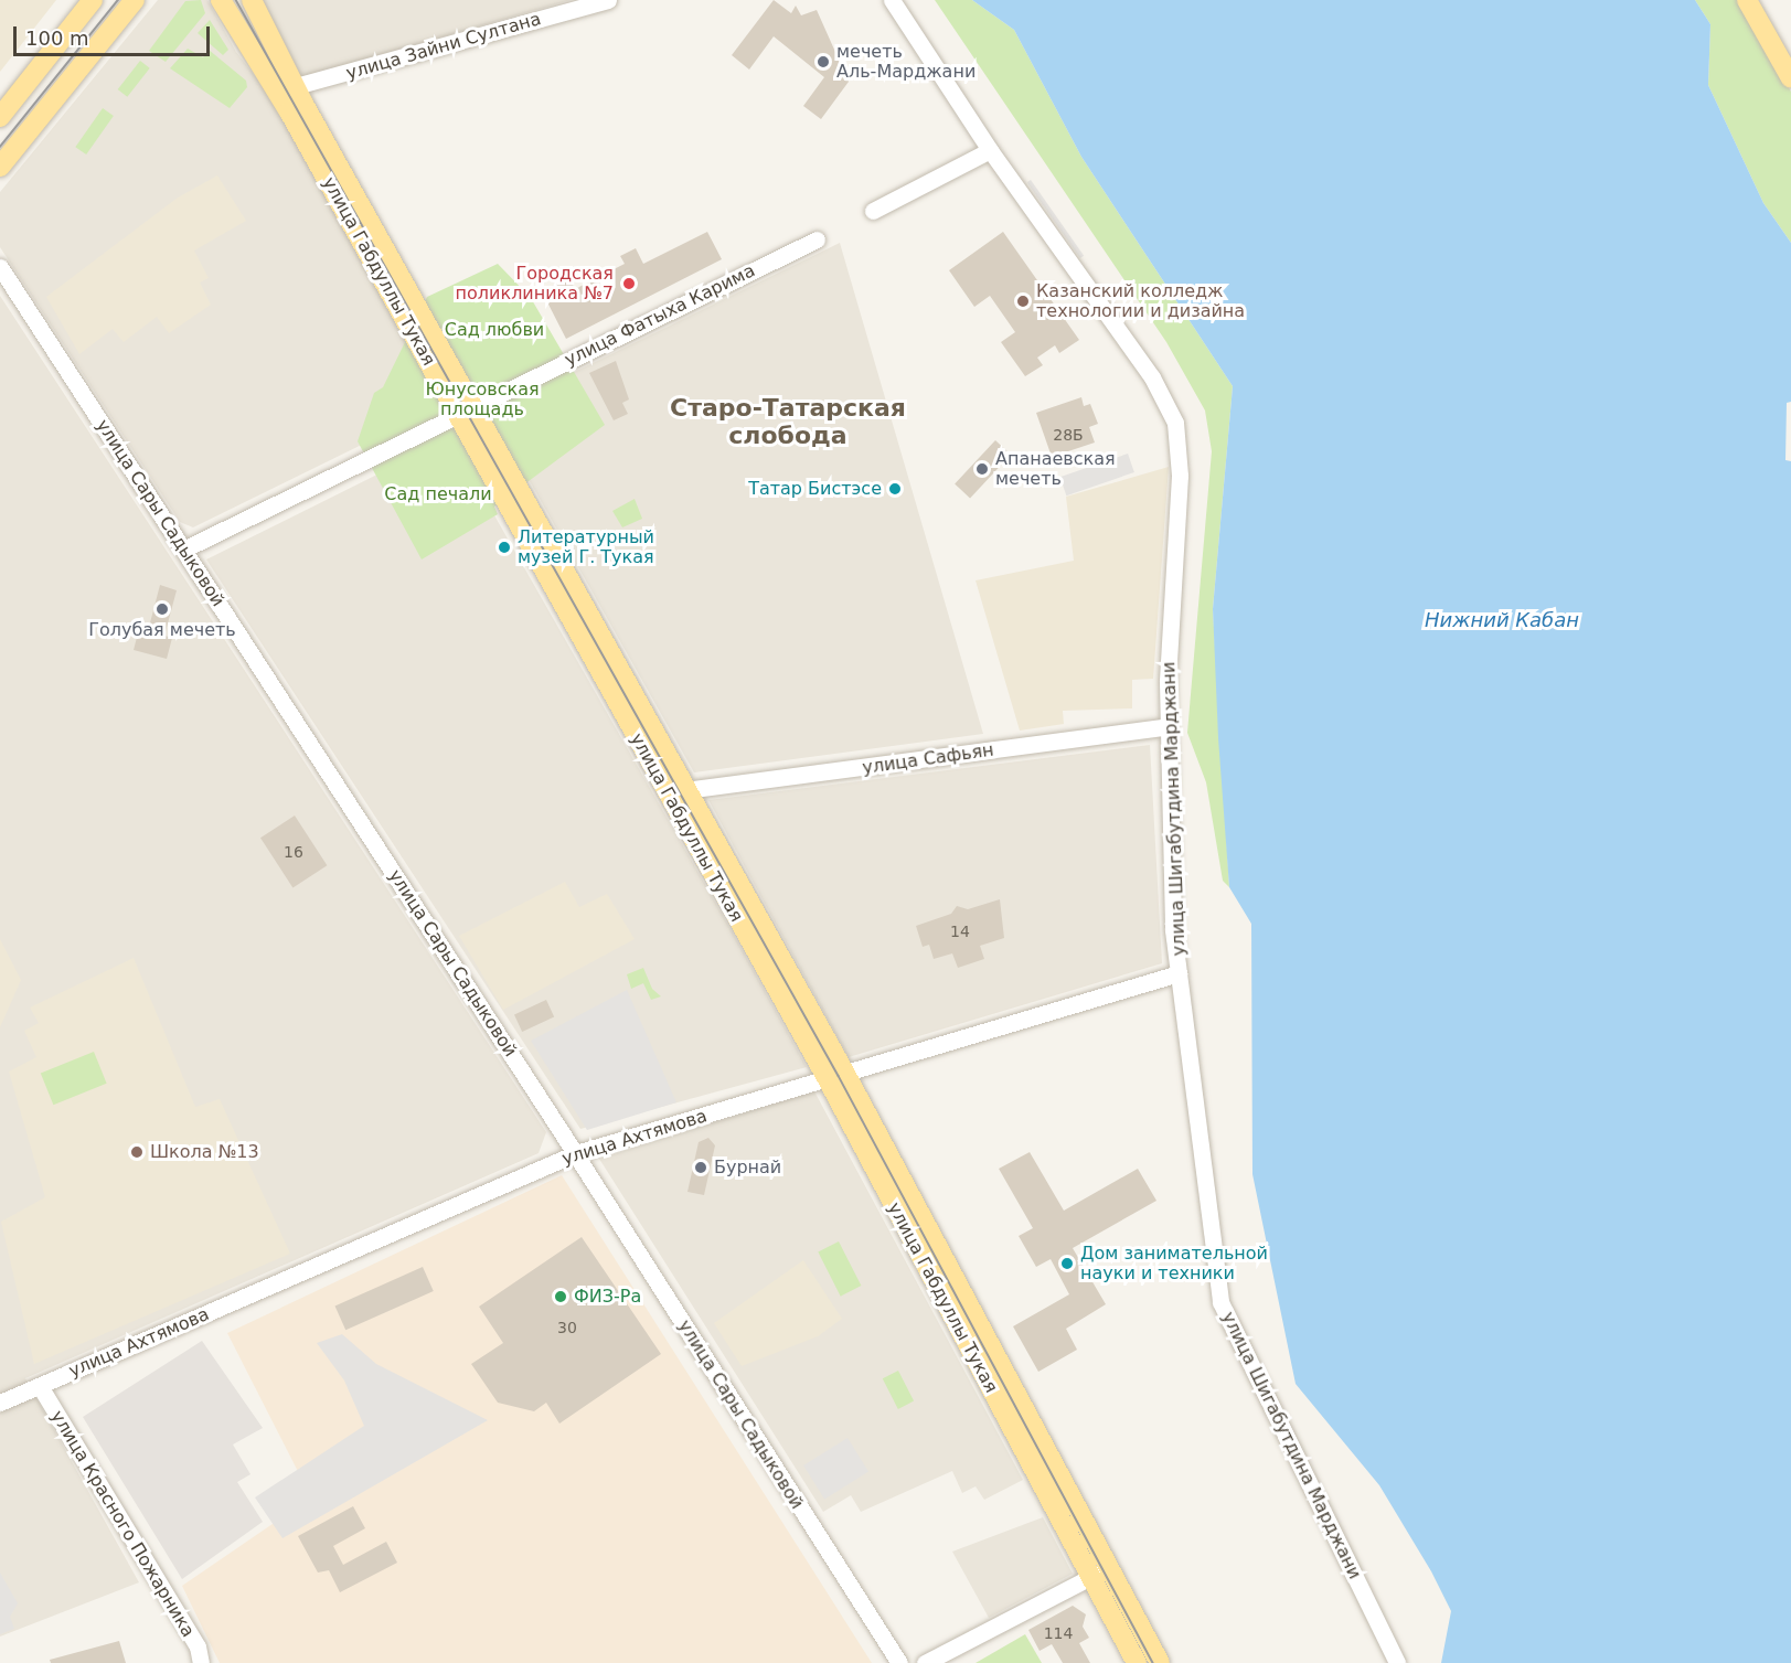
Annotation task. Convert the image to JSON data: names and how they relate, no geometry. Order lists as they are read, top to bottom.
{
  "streets": {
    "main road": ["улица Габдуллы Тукая"],
    "street": [
      "улица Зайни Султана",
      "улица Фатыха Карима",
      "улица Сары Садыковой",
      "улица Сафьян",
      "улица Шигабутдина Марджани",
      "улица Ахтямова",
      "улица Красного Пожарника"
    ]
  },
  "crossings": [
    ["улица Зайни Султана", "улица Габдуллы Тукая"],
    ["улица Габдуллы Тукая", "улица Фатыха Карима"],
    ["улица Габдуллы Тукая", "улица Сафьян"],
    ["улица Габдуллы Тукая", "улица Ахтямова"],
    ["улица Фатыха Карима", "улица Сары Садыковой"],
    ["улица Сары Садыковой", "улица Ахтямова"],
    ["улица Сафьян", "улица Шигабутдина Марджани"],
    ["улица Шигабутдина Марджани", "улица Ахтямова"],
    ["улица Ахтямова", "улица Красного Пожарника"]
  ],
  "districts": ["Старо-Татарская слобода"],
  "water": ["Нижний Кабан"],
  "parks": ["Сад любви", "Юнусовская площадь", "Сад печали"],
  "places": [
    "мечеть Аль-Марджани",
    "Городская поликлиника №7",
    "Казанский колледж технологии и дизайна",
    "Апанаевская мечеть",
    "Татар Бистэсе",
    "Литературный музей Г. Тукая",
    "Голубая мечеть",
    "Школа №13",
    "Бурнай",
    "Дом занимательной науки и техники",
    "ФИЗ-Ра"
  ],
  "house_numbers": [
    "28Б",
    "16",
    "14",
    "30",
    "114"
  ],
  "scale_bar": "100 m"
}
